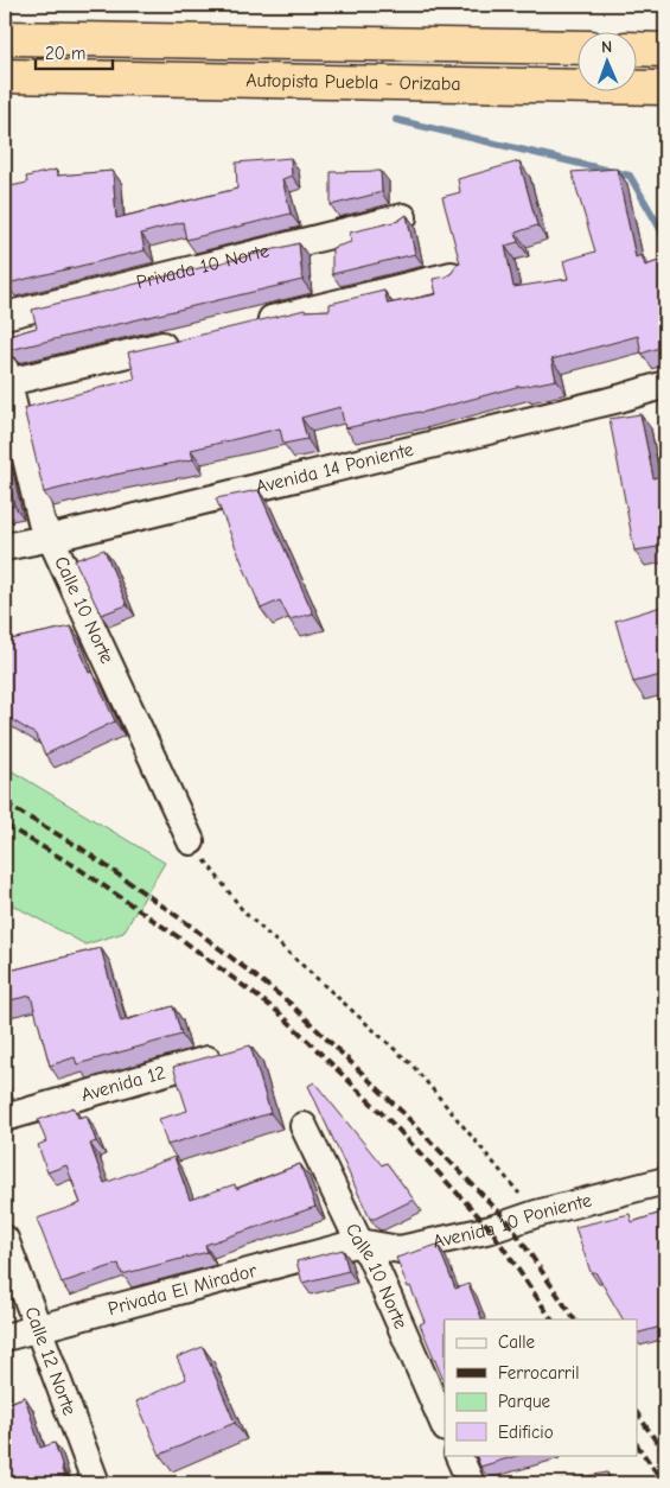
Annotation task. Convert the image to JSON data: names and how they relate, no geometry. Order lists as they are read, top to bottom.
{
  "streets": {
    "highway": ["Autopista Puebla - Orizaba"],
    "street": [
      "Privada 10 Norte",
      "Avenida 14 Poniente",
      "Calle 10 Norte",
      "Avenida 12",
      "Avenida 10 Poniente",
      "Privada El Mirador",
      "Calle 12 Norte"
    ]
  },
  "crossings": [
    ["Avenida 14 Poniente", "Calle 10 Norte"],
    ["Calle 10 Norte", "Avenida 10 Poniente"],
    ["Calle 10 Norte", "Privada El Mirador"],
    ["Avenida 10 Poniente", "Privada El Mirador"],
    ["Privada El Mirador", "Calle 12 Norte"]
  ],
  "legend": [
    "Calle",
    "Ferrocarril",
    "Parque",
    "Edificio"
  ],
  "scale_bar": "20 m",
  "north": "top"
}
